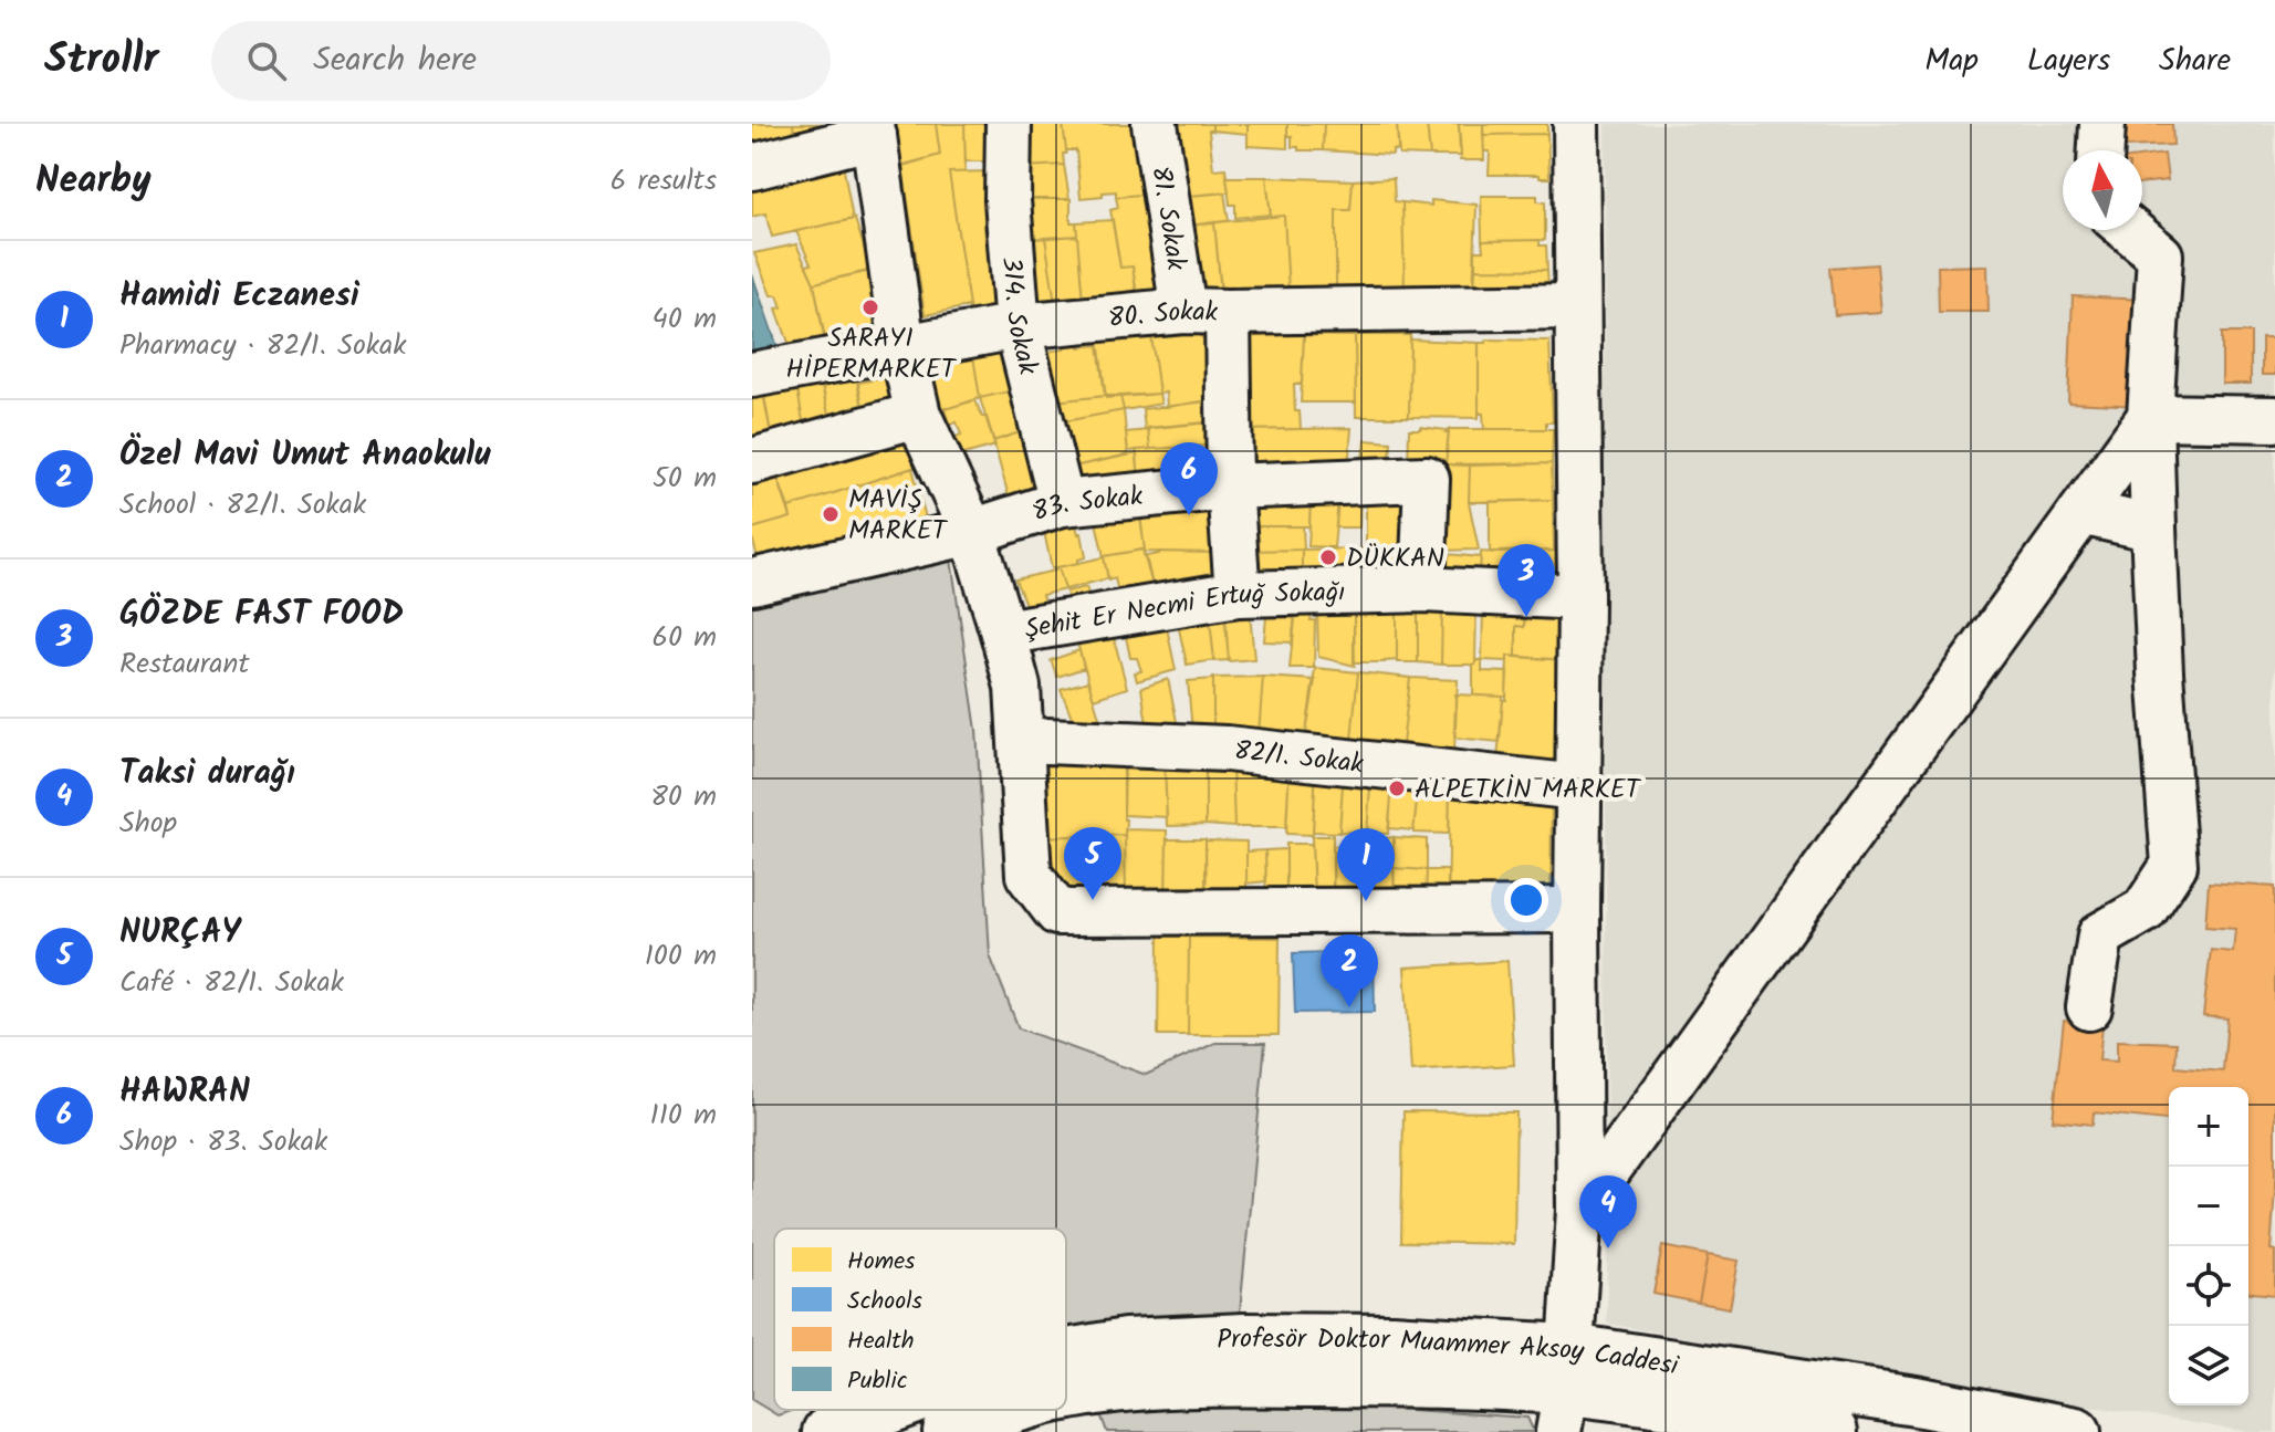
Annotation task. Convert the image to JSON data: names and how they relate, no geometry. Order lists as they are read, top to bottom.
{
  "streets": {
    "main road": ["Profesör Doktor Muammer Aksoy Caddesi"],
    "street": [
      "81. Sokak",
      "314. Sokak",
      "80. Sokak",
      "83. Sokak",
      "Şehit Er Necmi Ertuğ Sokağı",
      "82/1. Sokak"
    ]
  },
  "crossings": [
    ["81. Sokak", "80. Sokak"],
    ["314. Sokak", "80. Sokak"],
    ["314. Sokak", "83. Sokak"],
    ["83. Sokak", "Şehit Er Necmi Ertuğ Sokağı"]
  ],
  "places": [
    "SARAYI HİPERMARKET",
    "MAVİŞ MARKET",
    "DÜKKAN",
    "ALPETKİN MARKET"
  ],
  "legend": [
    "Homes",
    "Schools",
    "Health",
    "Public"
  ],
  "north": "top",
  "page": {
    "header": "Strollr",
    "search": "Search here",
    "nav": ["Map", "Layers", "Share"],
    "heading": ["Nearby", "6 results"],
    "list": [
      {
        "mark": "1",
        "name": "Hamidi Eczanesi",
        "note": "Pharmacy · 82/1. Sokak",
        "value": "40 m"
      },
      {
        "mark": "2",
        "name": "Özel Mavi Umut Anaokulu",
        "note": "School · 82/1. Sokak",
        "value": "50 m"
      },
      {
        "mark": "3",
        "name": "GÖZDE FAST FOOD",
        "note": "Restaurant",
        "value": "60 m"
      },
      {
        "mark": "4",
        "name": "Taksi durağı",
        "note": "Shop",
        "value": "80 m"
      },
      {
        "mark": "5",
        "name": "NURÇAY",
        "note": "Café · 82/1. Sokak",
        "value": "100 m"
      },
      {
        "mark": "6",
        "name": "HAWRAN",
        "note": "Shop · 83. Sokak",
        "value": "110 m"
      }
    ],
    "pins": [
      "6",
      "3",
      "5",
      "1",
      "2",
      "4"
    ],
    "map_buttons": ["+", "−"]
  }
}
